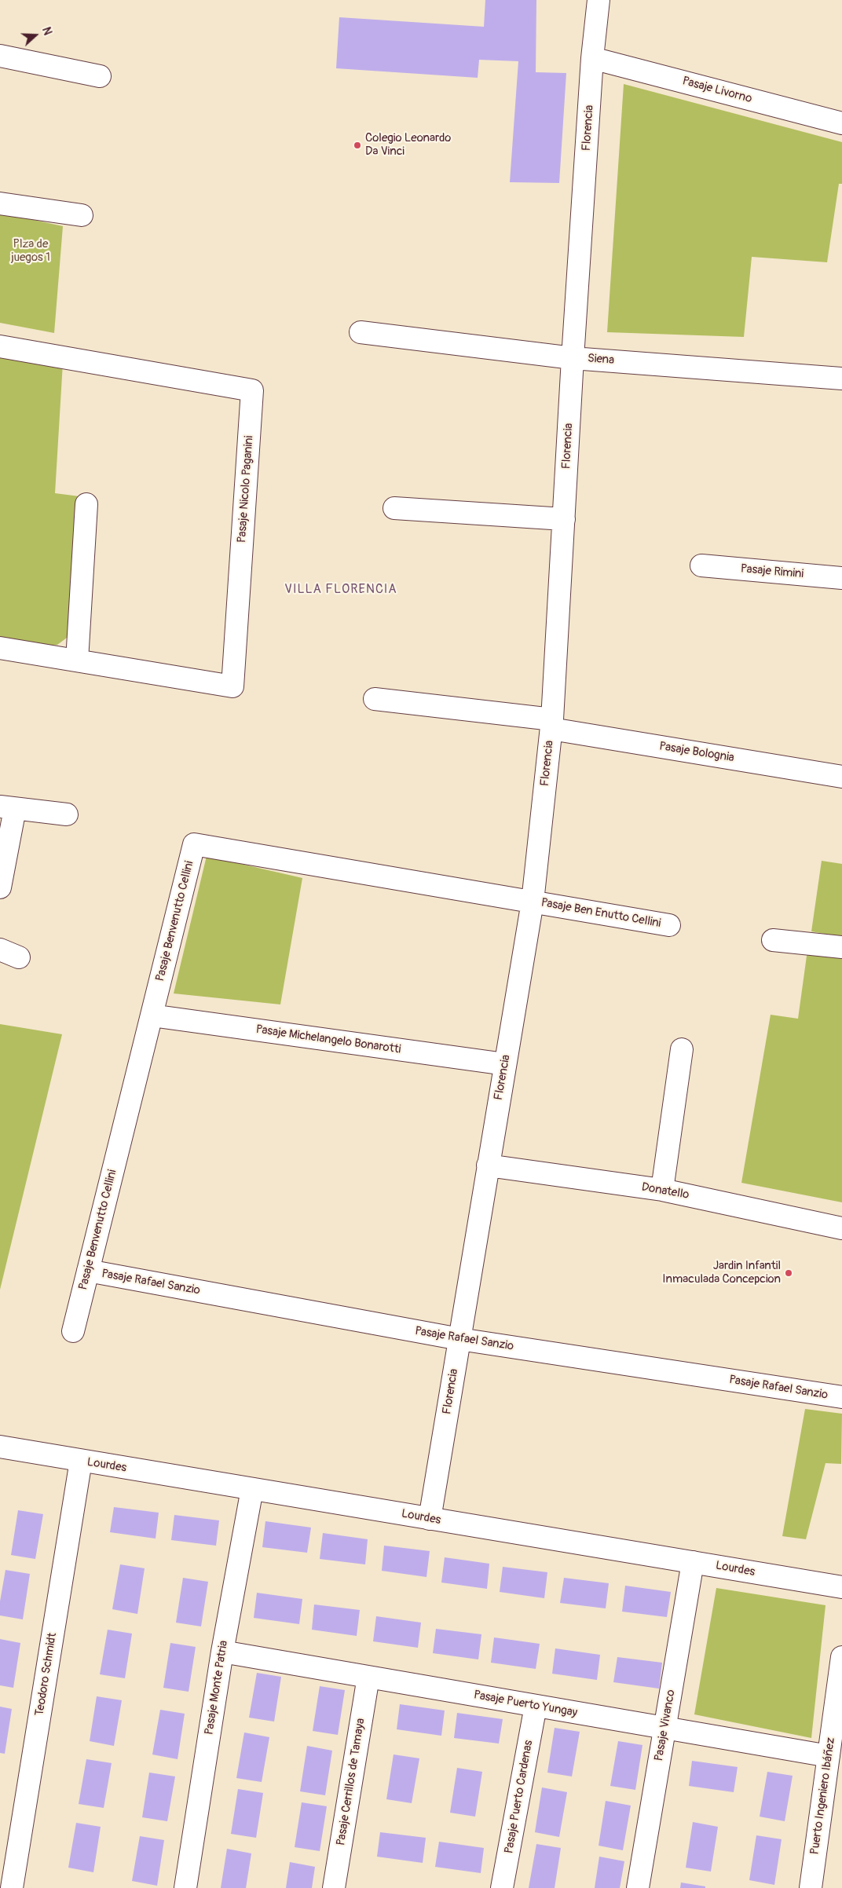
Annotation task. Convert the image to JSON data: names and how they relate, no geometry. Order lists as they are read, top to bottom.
{
  "streets": {
    "street": [
      "Pasaje Livorno",
      "Florencia",
      "Siena",
      "Pasaje Nicolo Paganini",
      "Pasaje Rimini",
      "Pasaje Bolognia",
      "Pasaje Ben Enutto Cellini",
      "Pasaje Benvenutto Cellini",
      "Pasaje Michelangelo Bonarotti",
      "Donatello",
      "Pasaje Rafael Sanzio",
      "Lourdes",
      "Teodoro Schmidt",
      "Pasaje Monte Patria",
      "Pasaje Puerto Yungay",
      "Pasaje Vivanco",
      "Pasaje Cerrillos de Tamaya",
      "Puerto Ingeniero Ibáñez",
      "Pasaje Puerto Cardenas"
    ]
  },
  "crossings": [
    ["Pasaje Livorno", "Florencia"],
    ["Florencia", "Siena"],
    ["Florencia", "Pasaje Bolognia"],
    ["Florencia", "Pasaje Ben Enutto Cellini"],
    ["Florencia", "Pasaje Benvenutto Cellini"],
    ["Florencia", "Pasaje Michelangelo Bonarotti"],
    ["Florencia", "Donatello"],
    ["Florencia", "Pasaje Rafael Sanzio"],
    ["Florencia", "Lourdes"],
    ["Pasaje Ben Enutto Cellini", "Pasaje Benvenutto Cellini"],
    ["Pasaje Benvenutto Cellini", "Pasaje Michelangelo Bonarotti"],
    ["Pasaje Benvenutto Cellini", "Pasaje Rafael Sanzio"],
    ["Lourdes", "Teodoro Schmidt"],
    ["Lourdes", "Pasaje Monte Patria"],
    ["Lourdes", "Pasaje Vivanco"],
    ["Pasaje Monte Patria", "Pasaje Puerto Yungay"],
    ["Pasaje Puerto Yungay", "Pasaje Vivanco"],
    ["Pasaje Puerto Yungay", "Pasaje Cerrillos de Tamaya"],
    ["Pasaje Puerto Yungay", "Puerto Ingeniero Ibáñez"],
    ["Pasaje Puerto Yungay", "Pasaje Puerto Cardenas"]
  ],
  "districts": ["VILLA FLORENCIA"],
  "parks": ["Plza de juegos 1"],
  "places": ["Colegio Leonardo Da Vinci", "Jardin Infantil Inmaculada Concepcion"],
  "north": "right"
}
